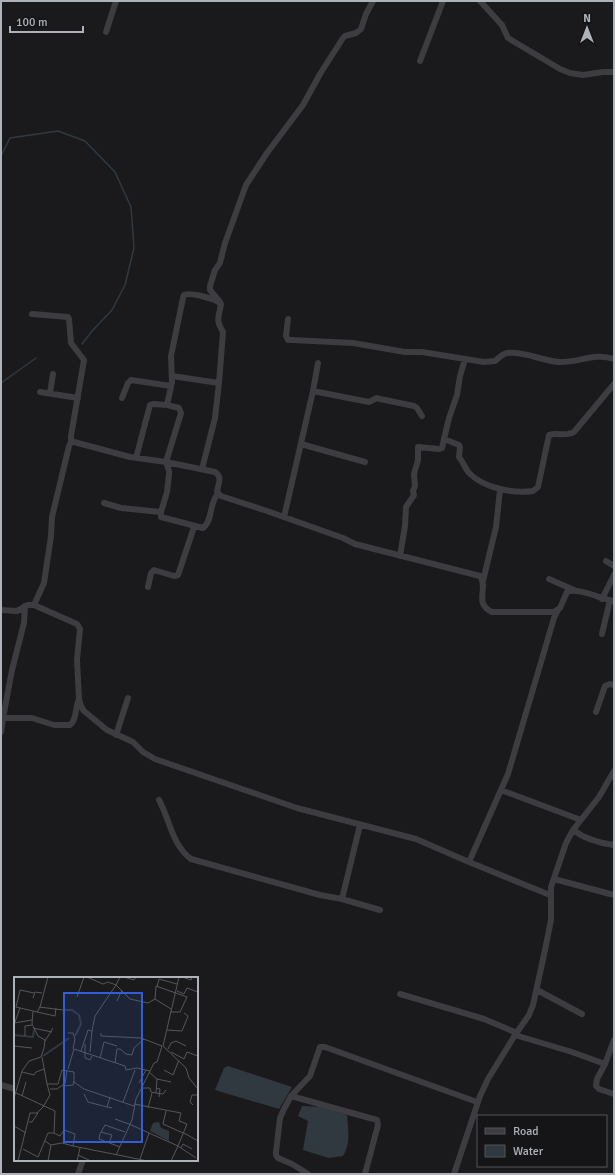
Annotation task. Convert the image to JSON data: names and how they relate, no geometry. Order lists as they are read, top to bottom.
{
  "legend": ["Road", "Water"],
  "scale_bar": "100 m",
  "north": "top"
}
